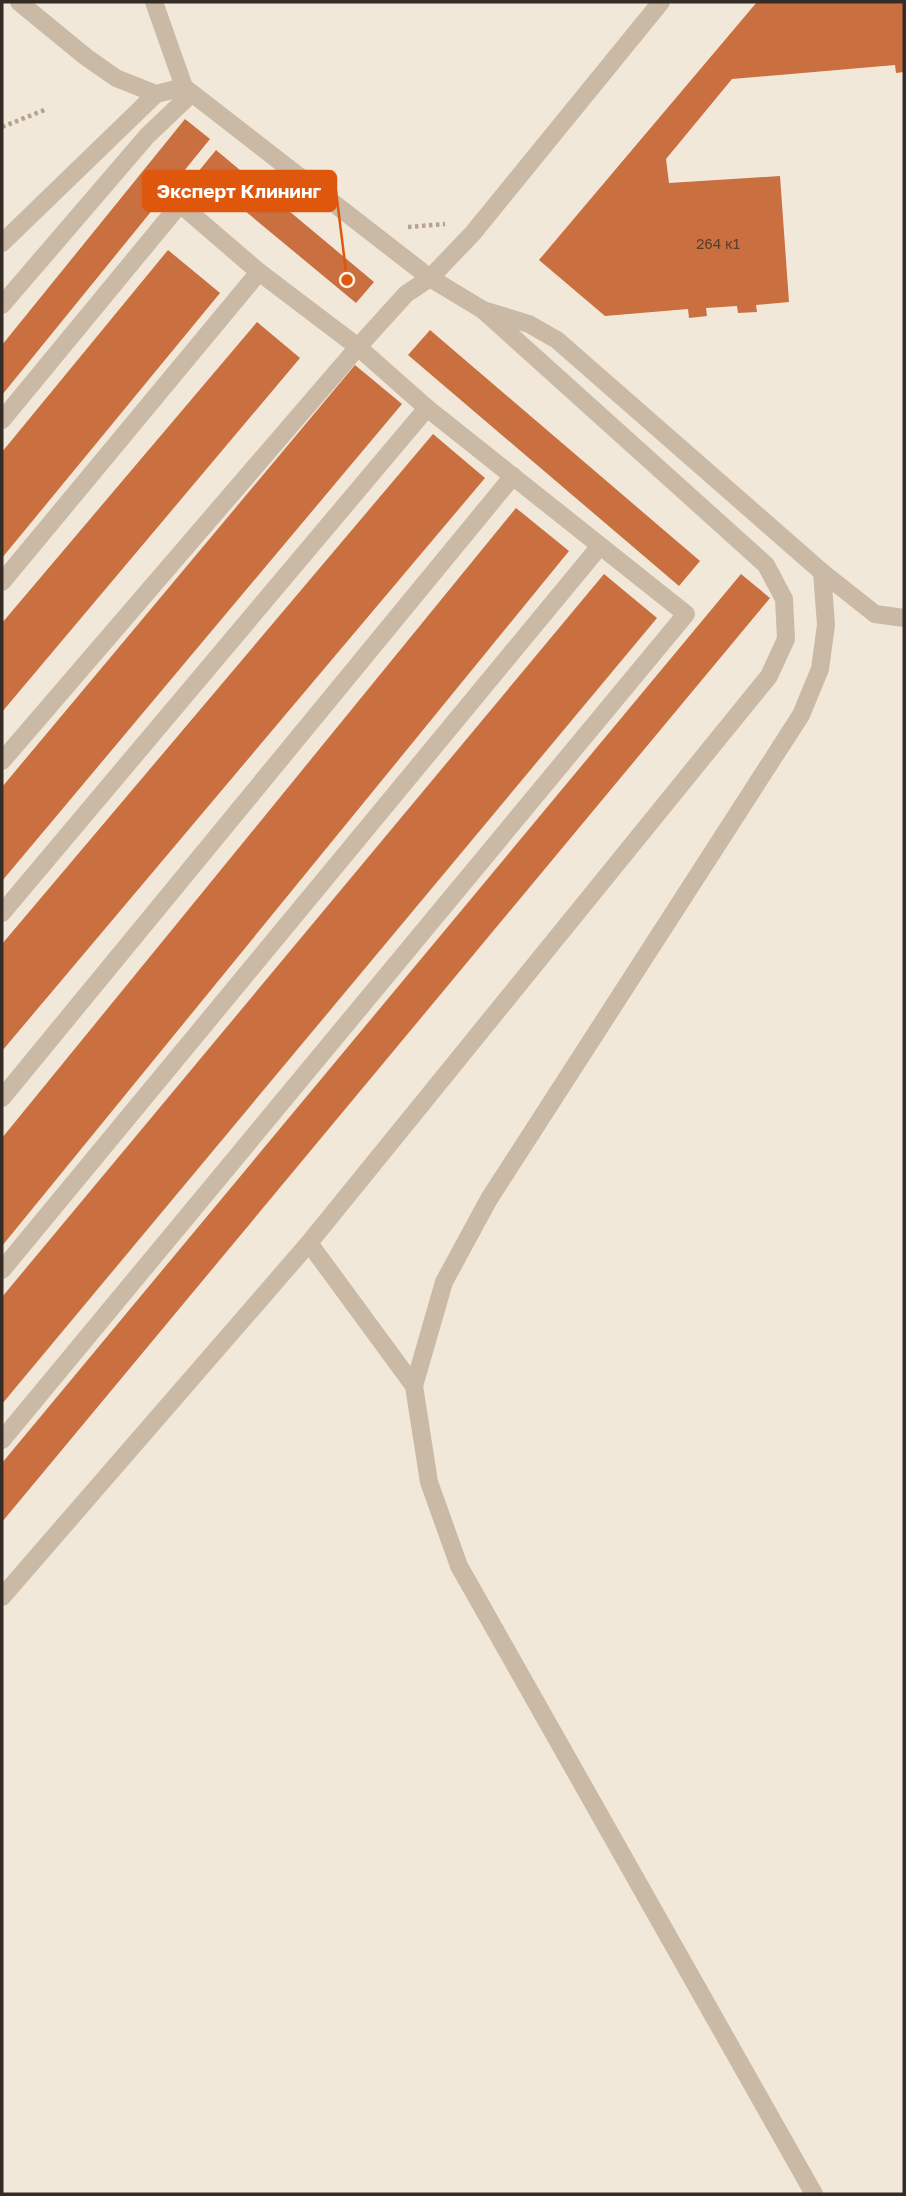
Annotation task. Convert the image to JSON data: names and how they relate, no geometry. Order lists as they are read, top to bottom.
{
  "places": ["Эксперт Клининг"],
  "house_numbers": ["264 к1"]
}
